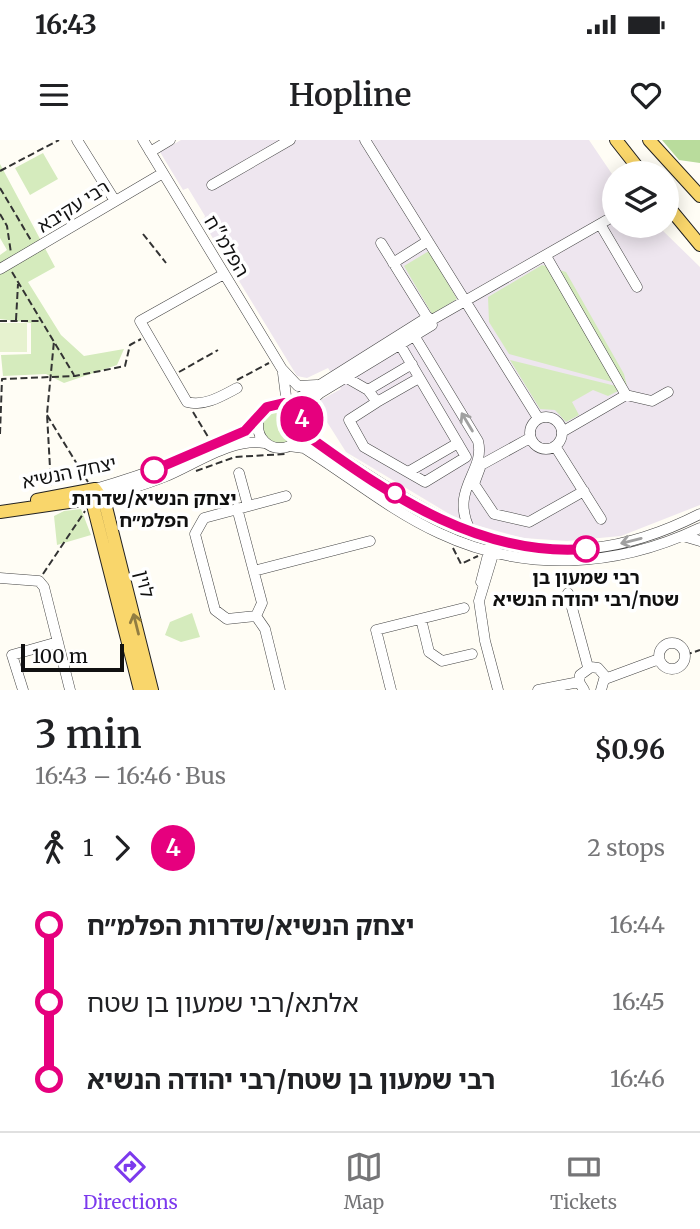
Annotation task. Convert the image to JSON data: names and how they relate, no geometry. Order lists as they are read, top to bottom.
{
  "streets": {
    "main road": ["יצחק הנשיא", "לוין"],
    "street": ["רבי עקיבא", "הפלמ\"ח"]
  },
  "crossings": [
    ["רבי עקיבא", "הפלמ\"ח"],
    ["יצחק הנשיא", "לוין"]
  ],
  "places": ["יצחק הנשיא/שדרות הפלמ״ח", "רבי שמעון בן שטח/רבי יהודה הנשיא"],
  "lines": ["bus line 4"],
  "scale_bar": "100 m",
  "page": {
    "status": "16:43",
    "header": "Hopline",
    "on_map": "4",
    "scale": "100 m",
    "heading": ["3 min", "16:43 – 16:46 · Bus", "$0.96"],
    "legs": ["1", "4", "2 stops"],
    "list": [
      {
        "name": "יצחק הנשיא/שדרות הפלמ״ח",
        "value": "16:44"
      },
      {
        "name": "אלתא/רבי שמעון בן שטח",
        "value": "16:45"
      },
      {
        "name": "רבי שמעון בן שטח/רבי יהודה הנשיא",
        "value": "16:46"
      }
    ],
    "tabs": ["Directions", "Map", "Tickets"]
  }
}
